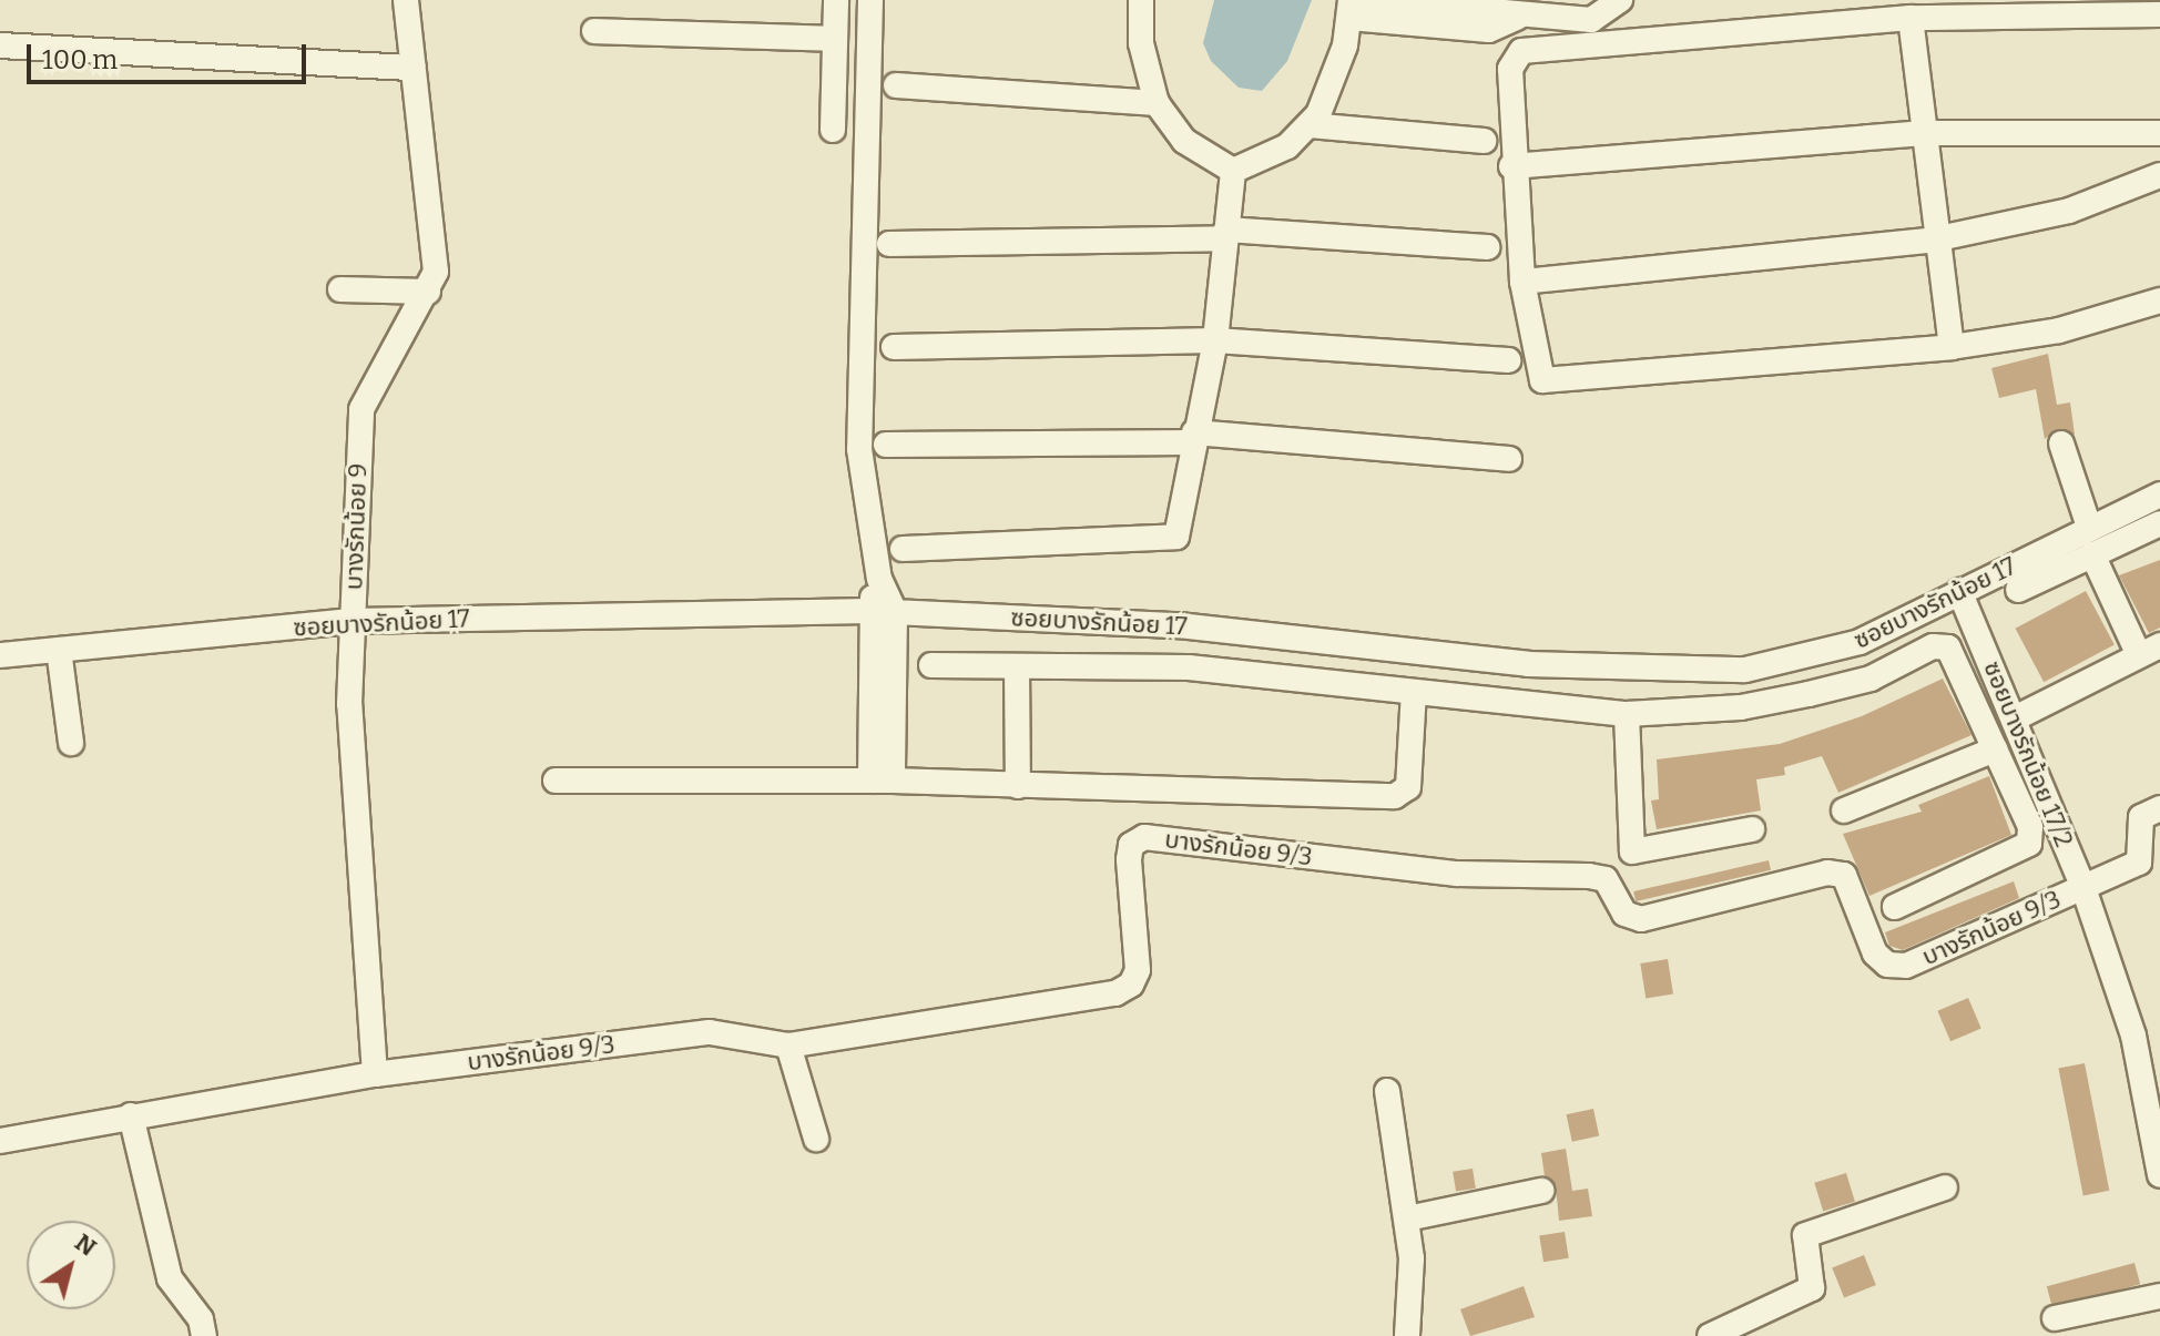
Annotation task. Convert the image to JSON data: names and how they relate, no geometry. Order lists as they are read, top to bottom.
{
  "streets": {
    "street": [
      "บางรักน้อย 9",
      "ซอยบางรักน้อย 17",
      "ซอยบางรักน้อย 17/2",
      "บางรักน้อย 9/3"
    ]
  },
  "crossings": [
    ["บางรักน้อย 9", "ซอยบางรักน้อย 17"],
    ["บางรักน้อย 9", "บางรักน้อย 9/3"],
    ["ซอยบางรักน้อย 17", "ซอยบางรักน้อย 17/2"],
    ["ซอยบางรักน้อย 17/2", "บางรักน้อย 9/3"]
  ],
  "scale_bar": "100 m",
  "north": "top right"
}
